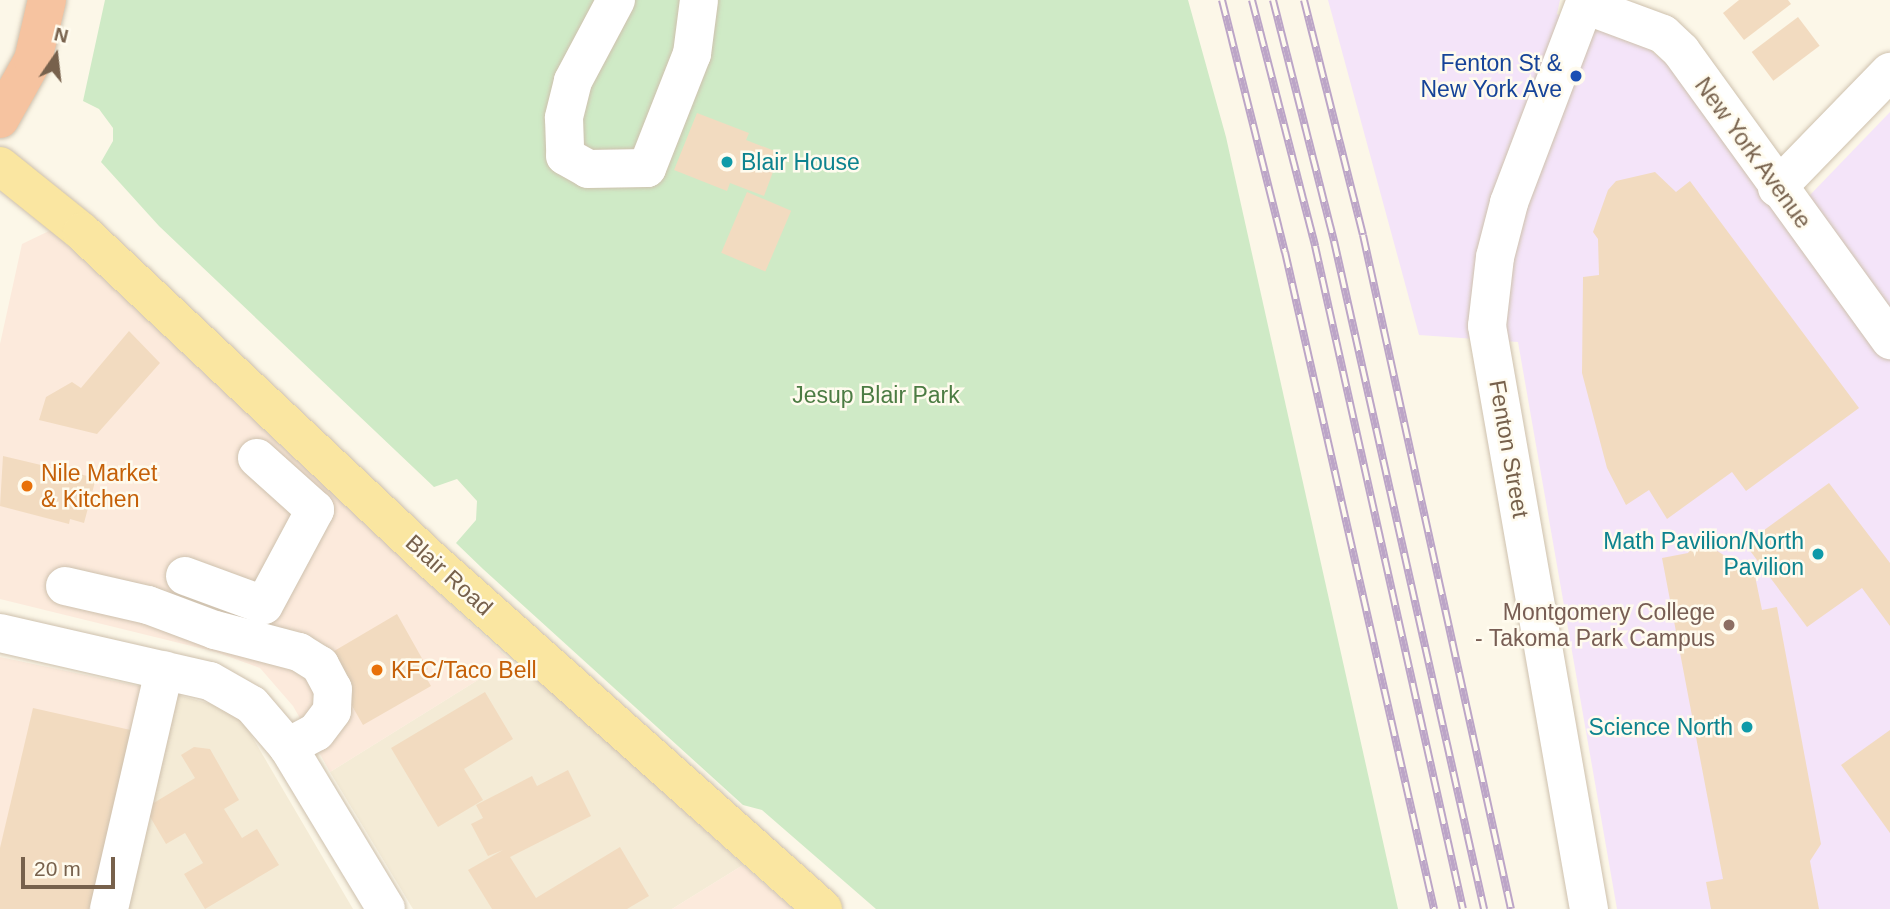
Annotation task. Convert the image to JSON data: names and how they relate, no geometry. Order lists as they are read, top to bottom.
{
  "streets": {
    "main road": ["Blair Road"],
    "street": ["New York Avenue", "Fenton Street"]
  },
  "crossings": [
    ["New York Avenue", "Fenton Street"]
  ],
  "parks": ["Jesup Blair Park"],
  "places": [
    "Fenton St & New York Ave",
    "Blair House",
    "Nile Market & Kitchen",
    "Math Pavilion/North Pavilion",
    "Montgomery College - Takoma Park Campus",
    "KFC/Taco Bell",
    "Science North"
  ],
  "scale_bar": "20 m",
  "north": "top"
}
